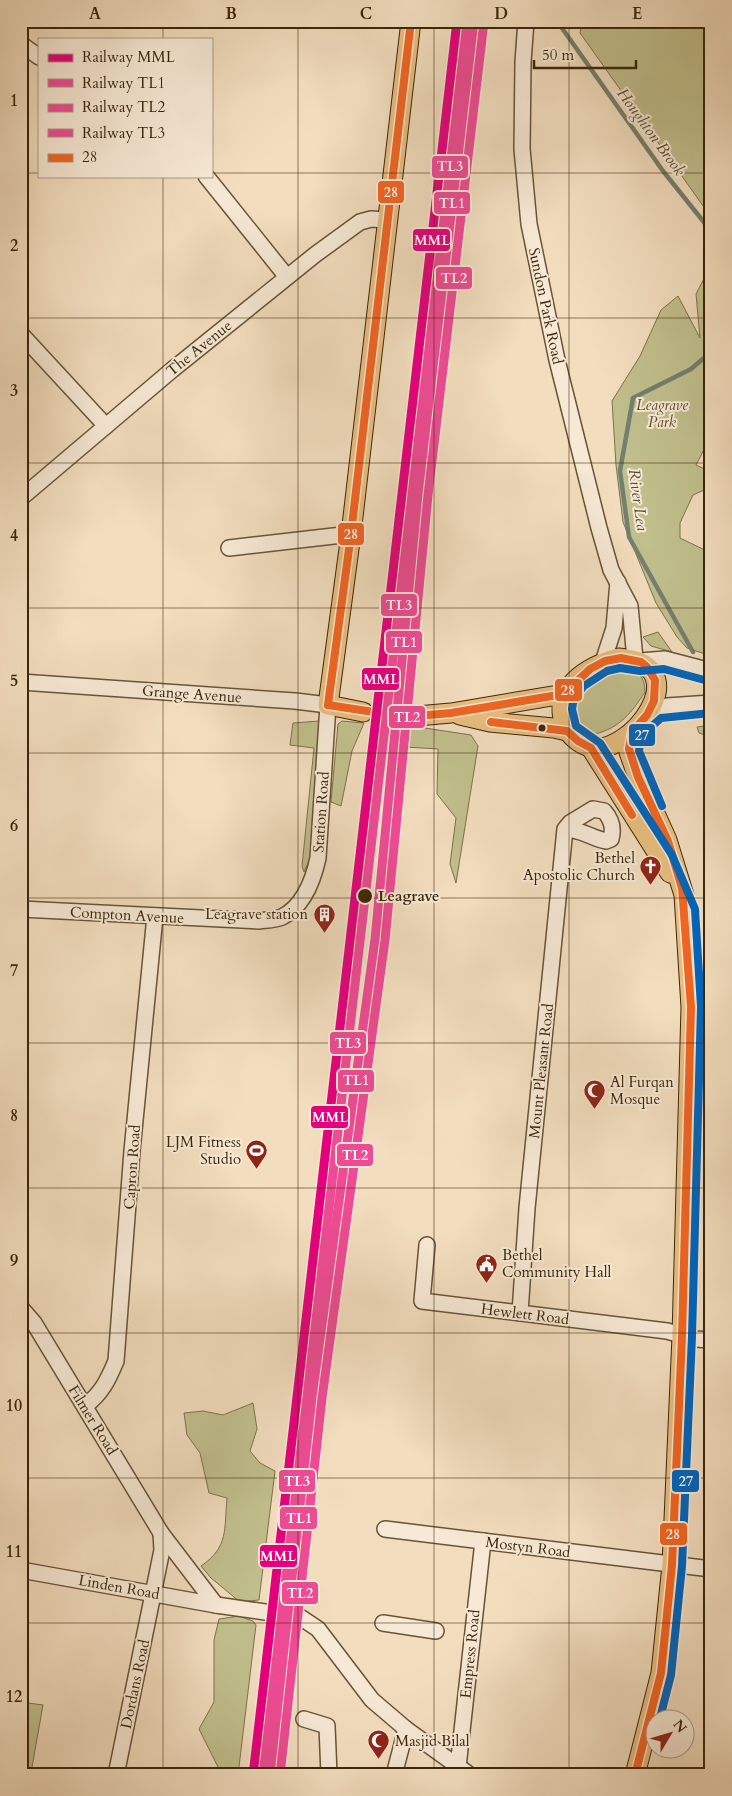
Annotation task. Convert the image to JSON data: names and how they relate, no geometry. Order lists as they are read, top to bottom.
{
  "streets": {
    "main road": ["Grange Avenue"],
    "street": [
      "Sundon Park Road",
      "The Avenue",
      "Station Road",
      "Compton Avenue",
      "Mount Pleasant Road",
      "Capron Road",
      "Hewlett Road",
      "Filmer Road",
      "Mostyn Road",
      "Linden Road",
      "Empress Road",
      "Dordans Road"
    ]
  },
  "crossings": [
    ["Grange Avenue", "Station Road"],
    ["Station Road", "Compton Avenue"],
    ["Compton Avenue", "Capron Road"],
    ["Mount Pleasant Road", "Hewlett Road"],
    ["Capron Road", "Filmer Road"],
    ["Filmer Road", "Linden Road"],
    ["Mostyn Road", "Empress Road"],
    ["Linden Road", "Empress Road"],
    ["Linden Road", "Dordans Road"]
  ],
  "water": ["Houghton Brook", "River Lea"],
  "parks": ["Leagrave Park"],
  "places": {
    "church": ["Bethel Apostolic Church"],
    "other": ["Leagrave"],
    "building": ["Leagrave station"],
    "mosque": ["Al Furqan Mosque", "Masjid Bilal"],
    "sports": ["LJM Fitness Studio"],
    "public building": ["Bethel Community Hall"]
  },
  "lines": [
    "rail line MML",
    "rail line TL1",
    "transit line 28",
    "rail line TL2",
    "rail line TL3",
    "transit line 27"
  ],
  "legend": [
    "Railway MML",
    "Railway TL1",
    "Railway TL2",
    "Railway TL3",
    "28"
  ],
  "scale_bar": "50 m",
  "north": "top right",
  "grid": {
    "columns": [
      "A",
      "B",
      "C",
      "D",
      "E"
    ],
    "rows": [
      "1",
      "2",
      "3",
      "4",
      "5",
      "6",
      "7",
      "8",
      "9",
      "10",
      "11",
      "12"
    ]
  }
}
